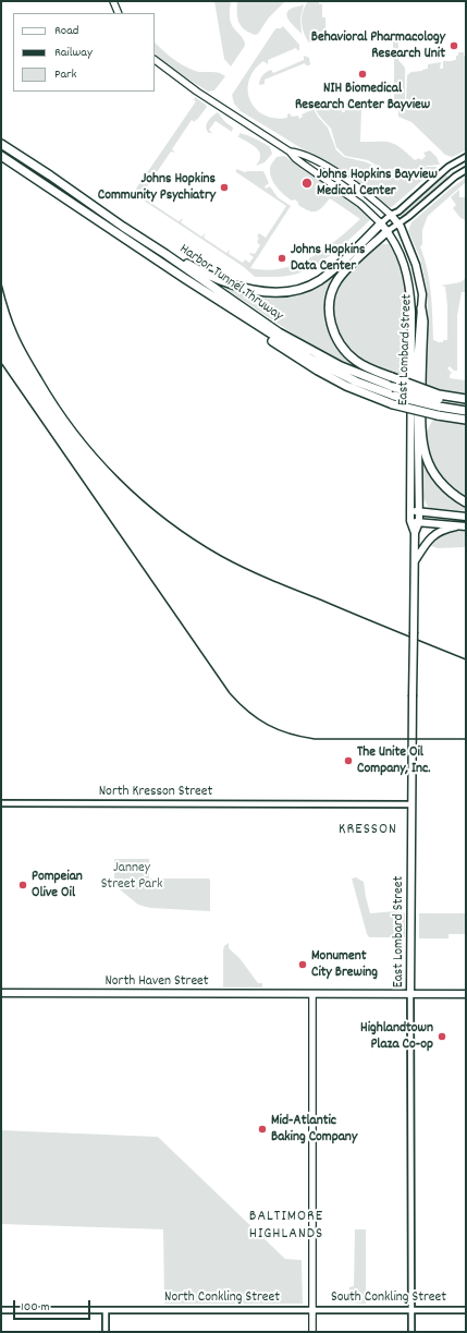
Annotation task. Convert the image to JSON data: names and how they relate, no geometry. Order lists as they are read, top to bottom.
{
  "streets": {
    "highway": ["Harbor Tunnel Thruway"],
    "main road": ["East Lombard Street", "North Haven Street"],
    "street": ["North Kresson Street", "North Conkling Street", "South Conkling Street"]
  },
  "crossings": [
    ["East Lombard Street", "North Kresson Street"],
    ["East Lombard Street", "North Haven Street"],
    ["East Lombard Street", "South Conkling Street"],
    ["North Conkling Street", "South Conkling Street"]
  ],
  "districts": ["KRESSON", "BALTIMORE HIGHLANDS"],
  "parks": ["Janney Street Park"],
  "places": [
    "Behavioral Pharmacology Research Unit",
    "NIH Biomedical Research Center Bayview",
    "Johns Hopkins Bayview Medical Center",
    "Johns Hopkins Community Psychiatry",
    "Johns Hopkins Data Center",
    "The Unite Oil Company, Inc.",
    "Pompeian Olive Oil",
    "Monument City Brewing",
    "Highlandtown Plaza Co-op",
    "Mid-Atlantic Baking Company"
  ],
  "legend": ["Road", "Railway", "Park"],
  "scale_bar": "100 m"
}
